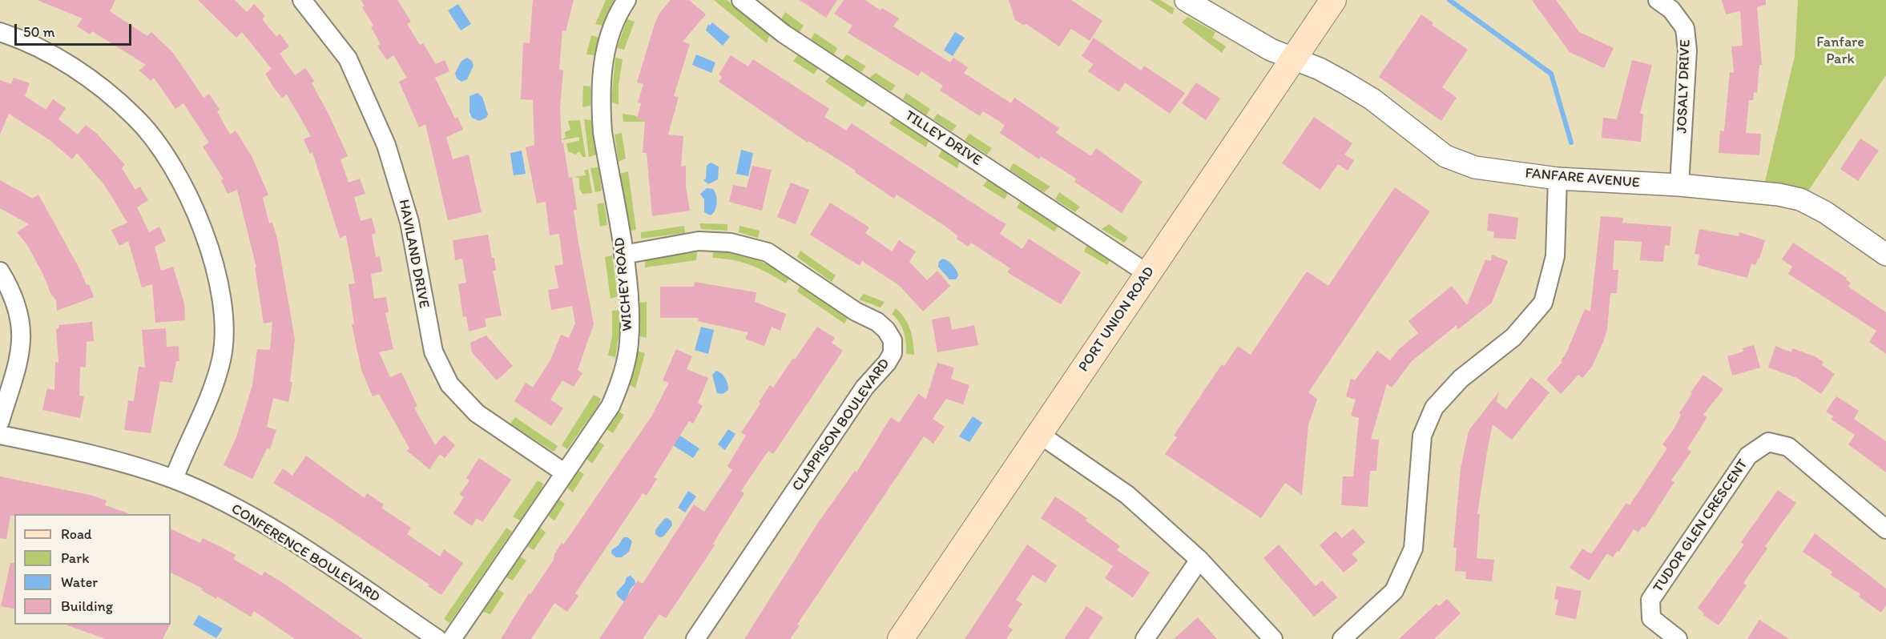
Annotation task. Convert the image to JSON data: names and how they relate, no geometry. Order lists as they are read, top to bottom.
{
  "streets": {
    "main road": ["PORT UNION ROAD"],
    "street": [
      "JOSALY DRIVE",
      "TILLEY DRIVE",
      "FANFARE AVENUE",
      "HAVILAND DRIVE",
      "WICHEY ROAD",
      "CLAPPISON BOULEVARD",
      "TUDOR GLEN CRESCENT",
      "CONFERENCE BOULEVARD"
    ]
  },
  "crossings": [
    ["JOSALY DRIVE", "FANFARE AVENUE"],
    ["TILLEY DRIVE", "PORT UNION ROAD"],
    ["FANFARE AVENUE", "PORT UNION ROAD"],
    ["HAVILAND DRIVE", "WICHEY ROAD"],
    ["WICHEY ROAD", "CLAPPISON BOULEVARD"]
  ],
  "parks": ["Fanfare Park"],
  "legend": [
    "Road",
    "Park",
    "Water",
    "Building"
  ],
  "scale_bar": "50 m"
}
